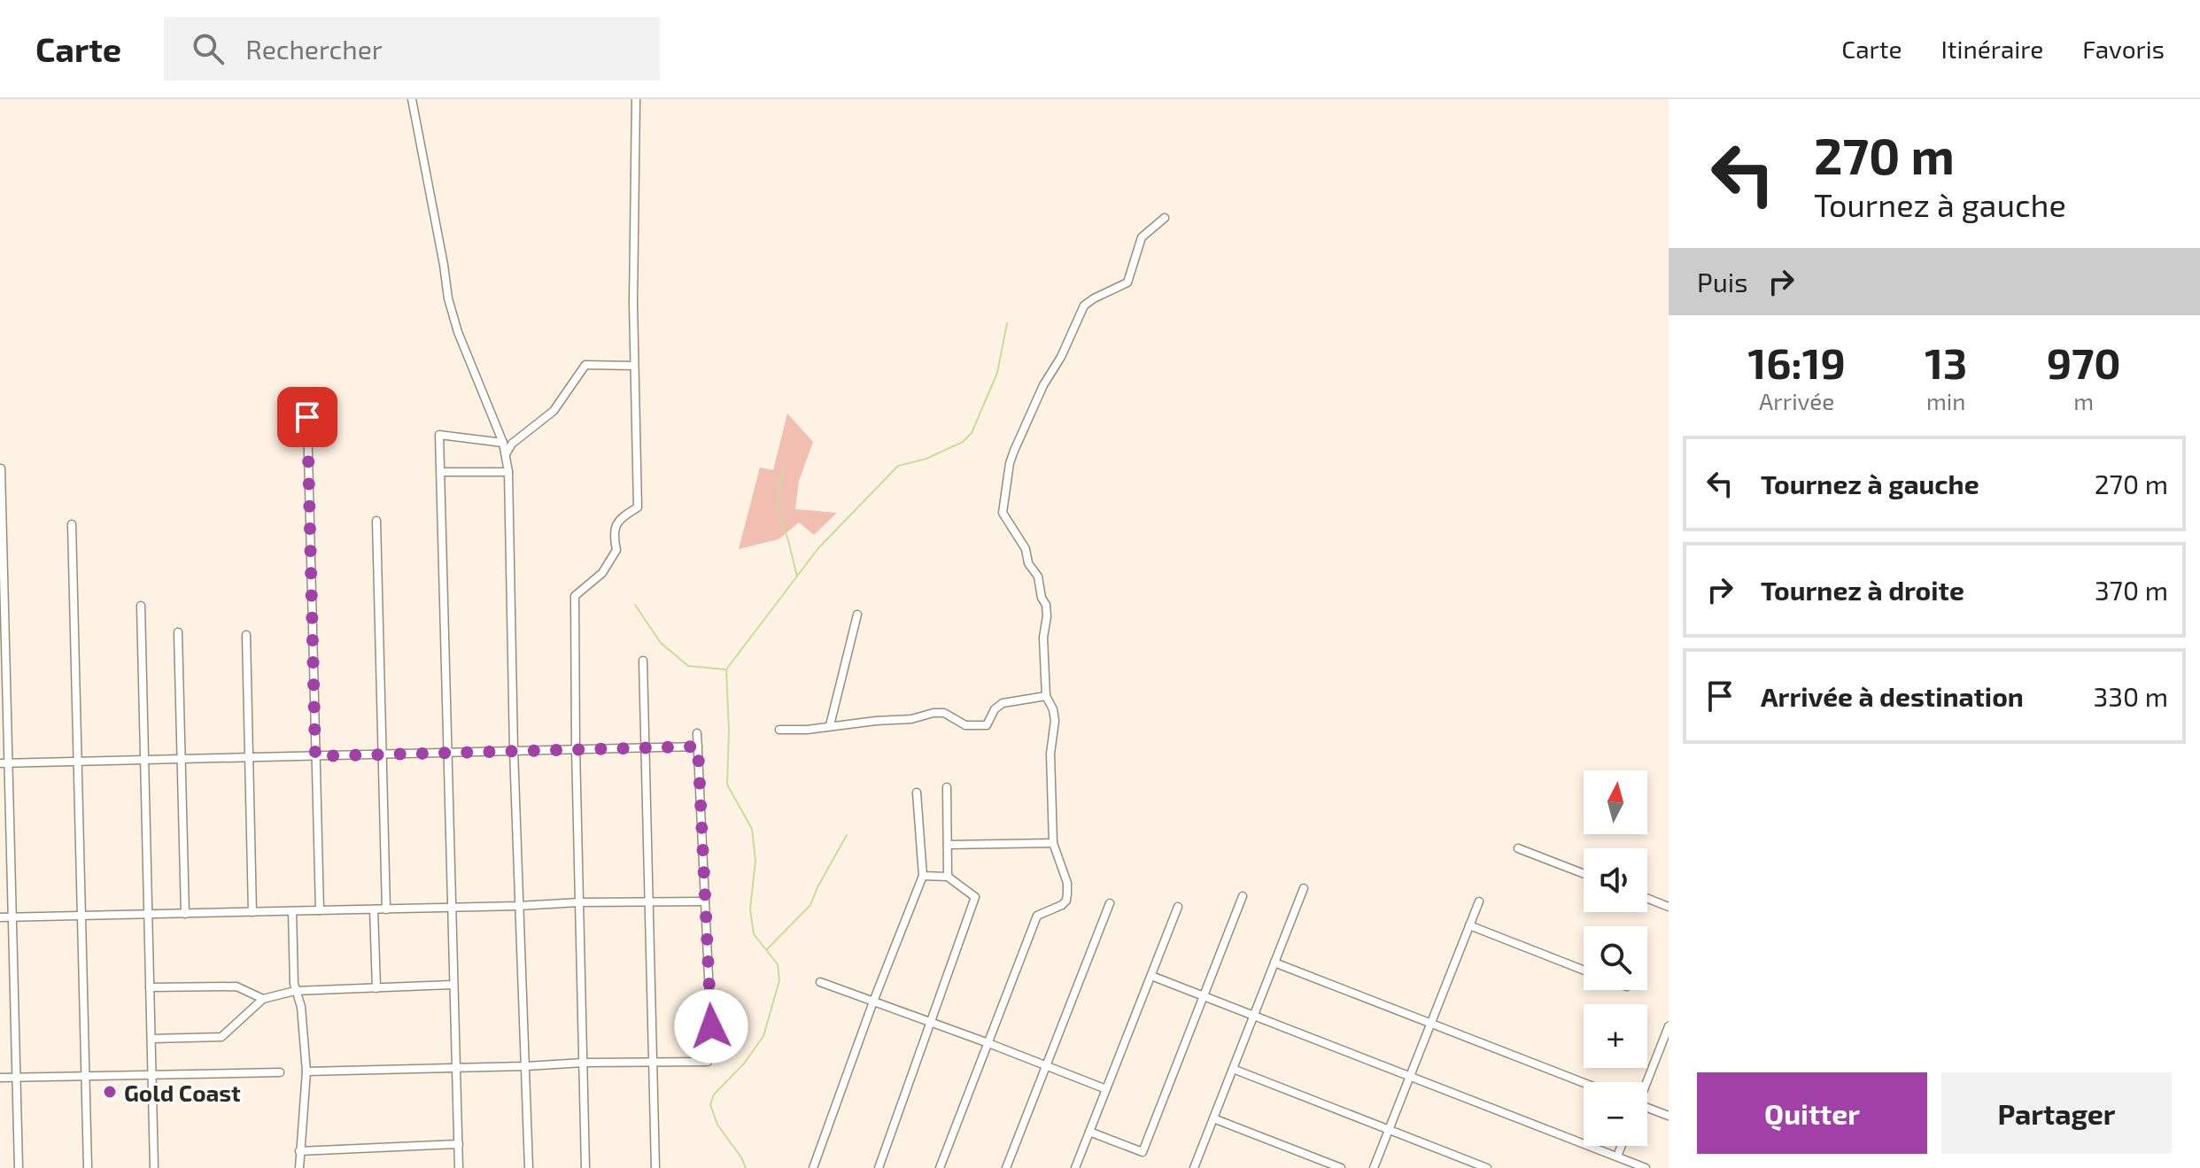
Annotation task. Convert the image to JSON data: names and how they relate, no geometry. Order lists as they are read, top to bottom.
{
  "places": ["Gold Coast"],
  "north": "top",
  "page": {
    "header": "Carte",
    "search": "Rechercher",
    "nav": ["Carte", "Itinéraire", "Favoris"],
    "turn": ["270 m", "Tournez à gauche"],
    "then": "Puis",
    "eta": [
      "16:19",
      "Arrivée",
      "13",
      "min",
      "970",
      "m"
    ],
    "list": [
      {
        "name": "Tournez à gauche",
        "value": "270 m"
      },
      {
        "name": "Tournez à droite",
        "value": "370 m"
      },
      {
        "name": "Arrivée à destination",
        "value": "330 m"
      }
    ],
    "map_buttons": ["+", "−"],
    "buttons": ["Quitter", "Partager"]
  }
}
